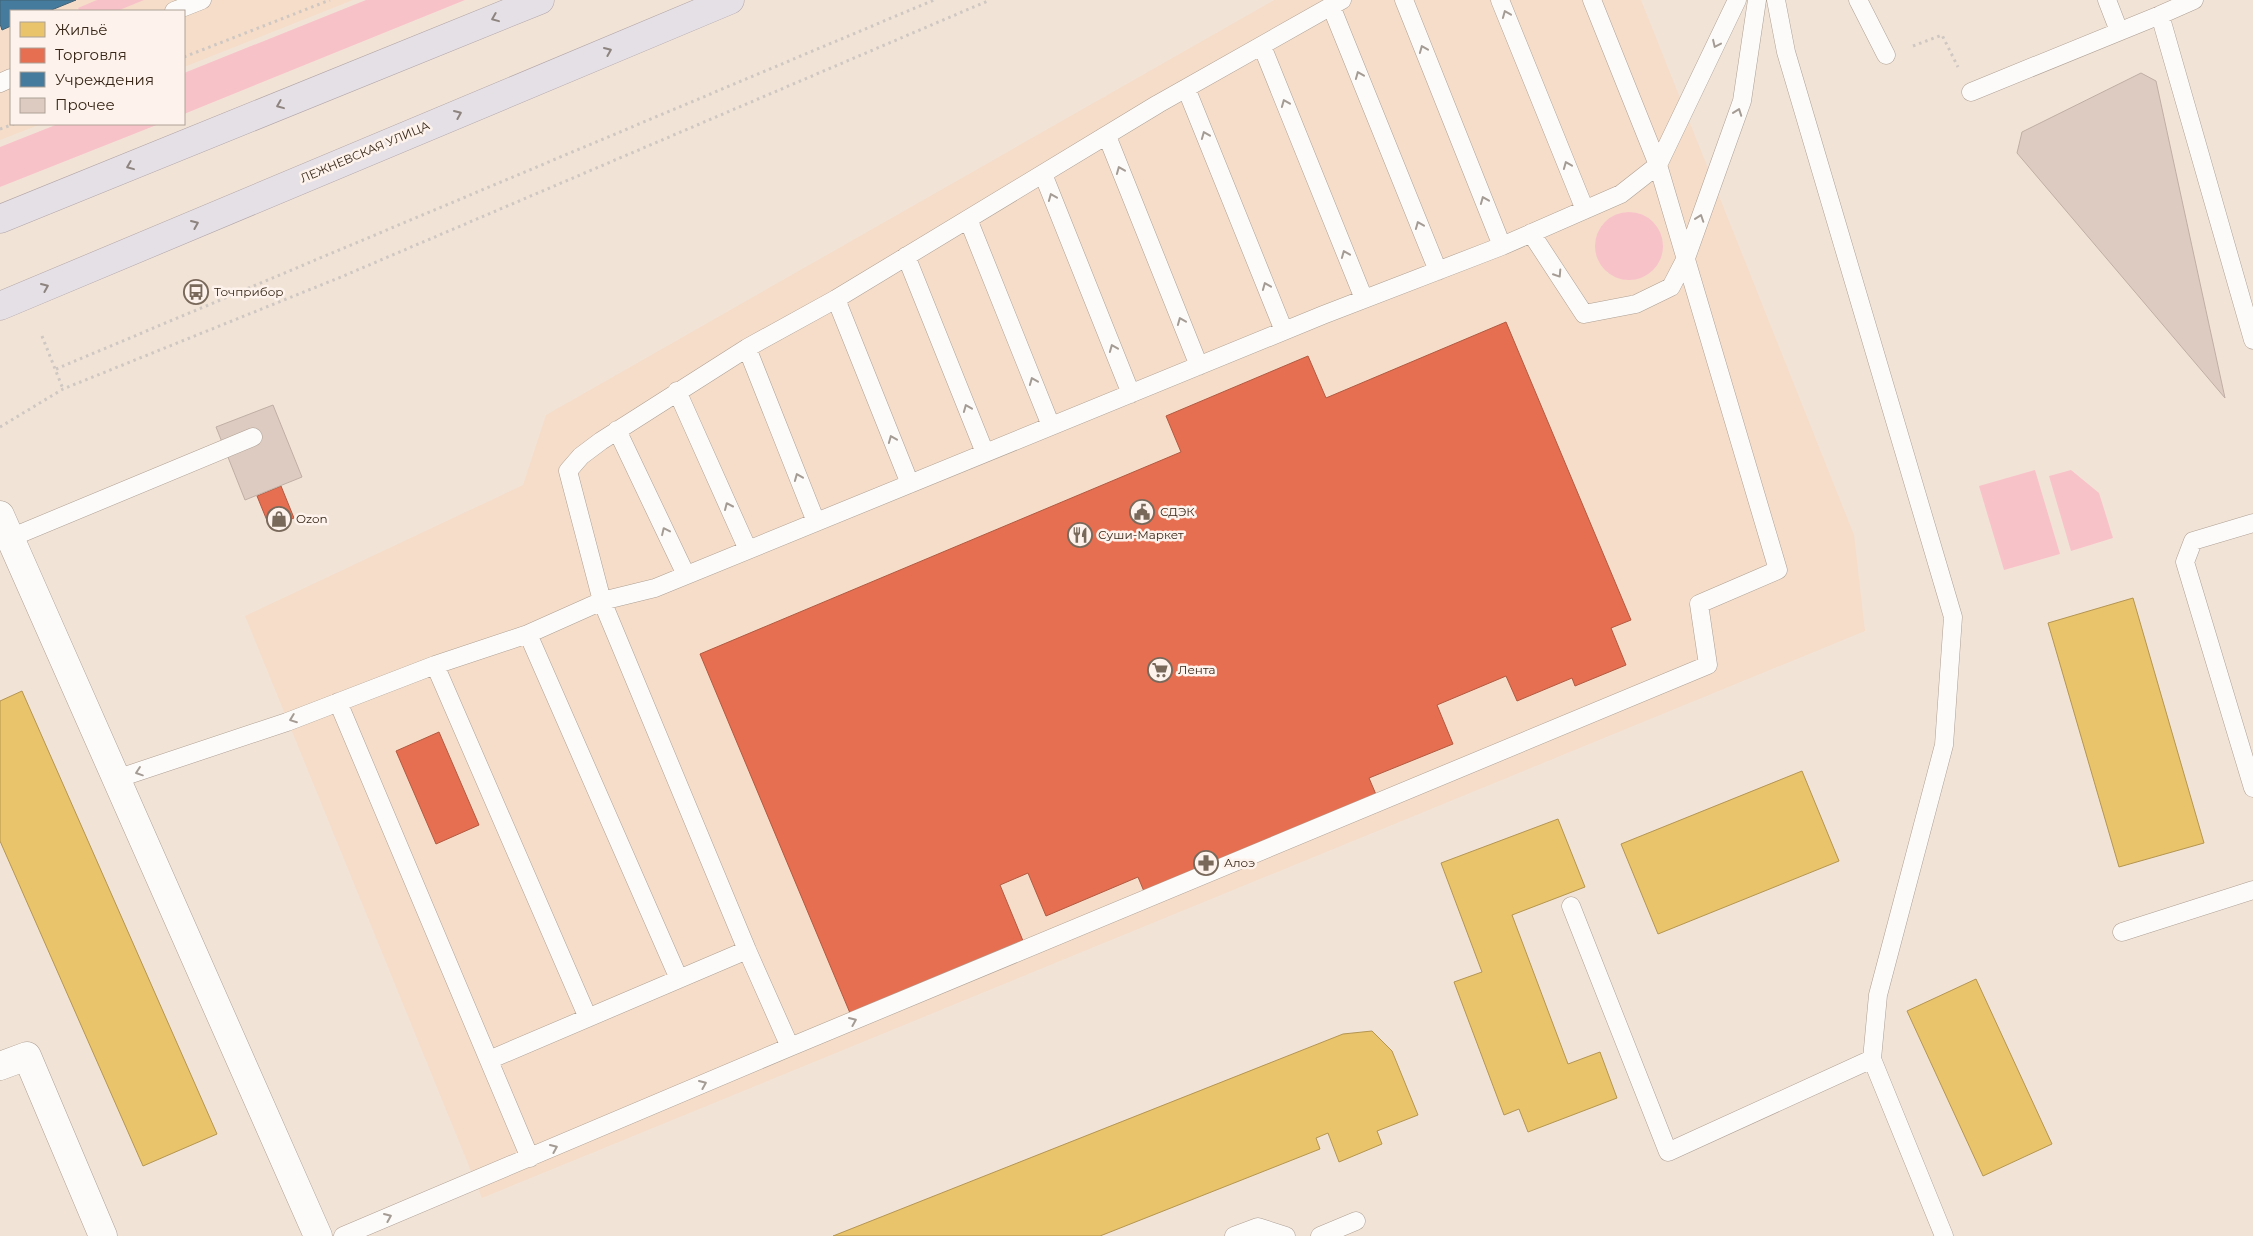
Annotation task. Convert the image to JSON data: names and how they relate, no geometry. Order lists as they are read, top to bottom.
{
  "streets": {
    "highway": ["ЛЕЖНЕВСКАЯ УЛИЦА"]
  },
  "places": {
    "bus stop": ["Точприбор"],
    "public building": ["СДЭК"],
    "shop": ["Ozon"],
    "restaurant": ["Суши-Маркет"],
    "supermarket": ["Лента"],
    "pharmacy": ["Алоэ"]
  },
  "legend": [
    "Жильё",
    "Торговля",
    "Учреждения",
    "Прочее"
  ]
}
